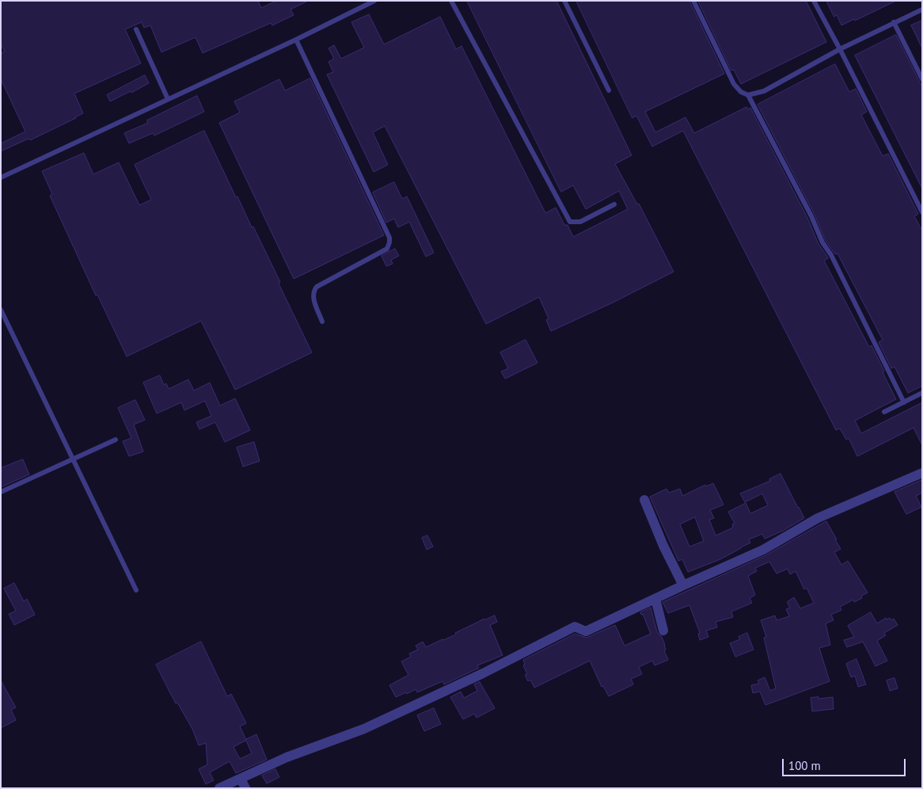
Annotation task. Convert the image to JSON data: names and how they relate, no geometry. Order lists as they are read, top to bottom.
{
  "scale_bar": "100 m"
}
